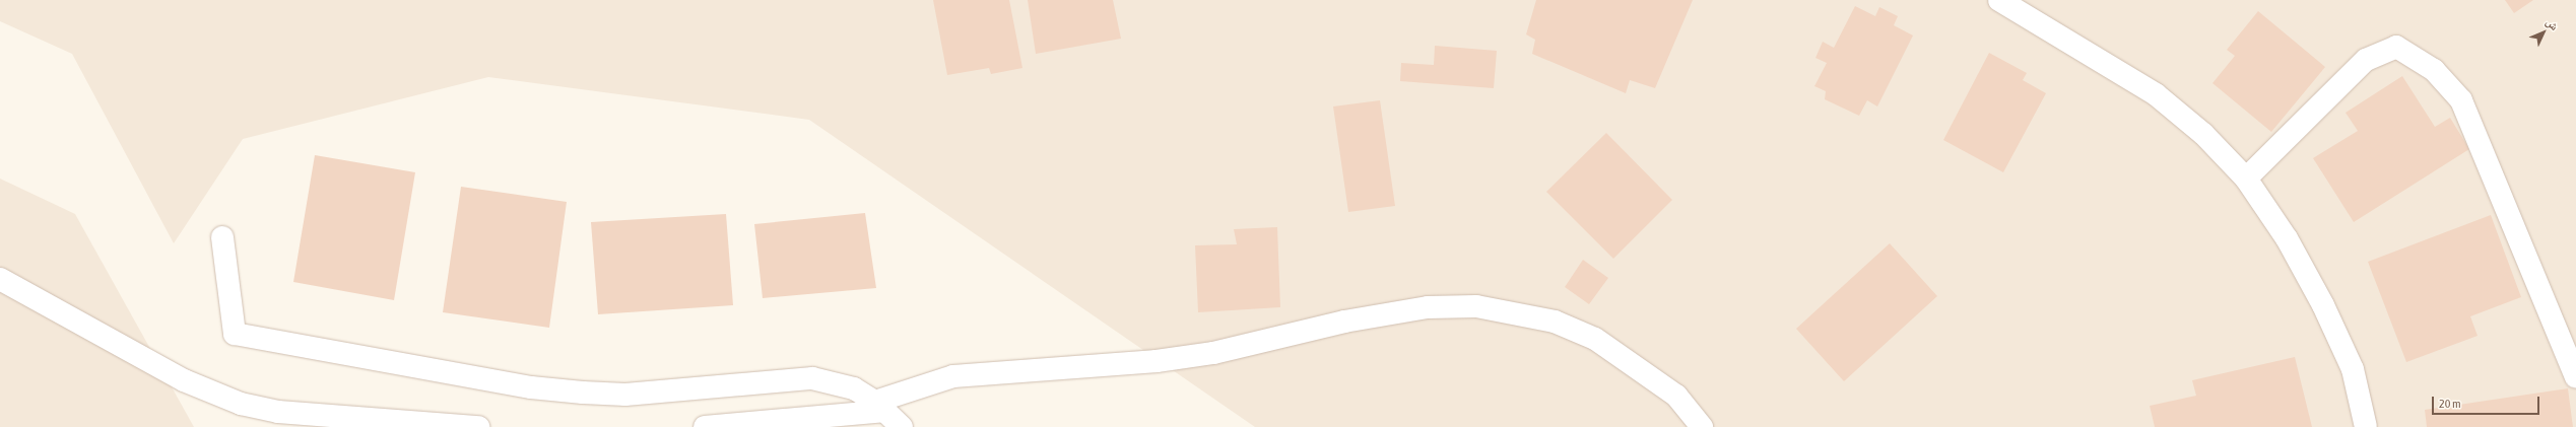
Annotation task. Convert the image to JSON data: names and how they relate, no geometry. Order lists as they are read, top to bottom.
{
  "scale_bar": "20 m",
  "north": "top right"
}
